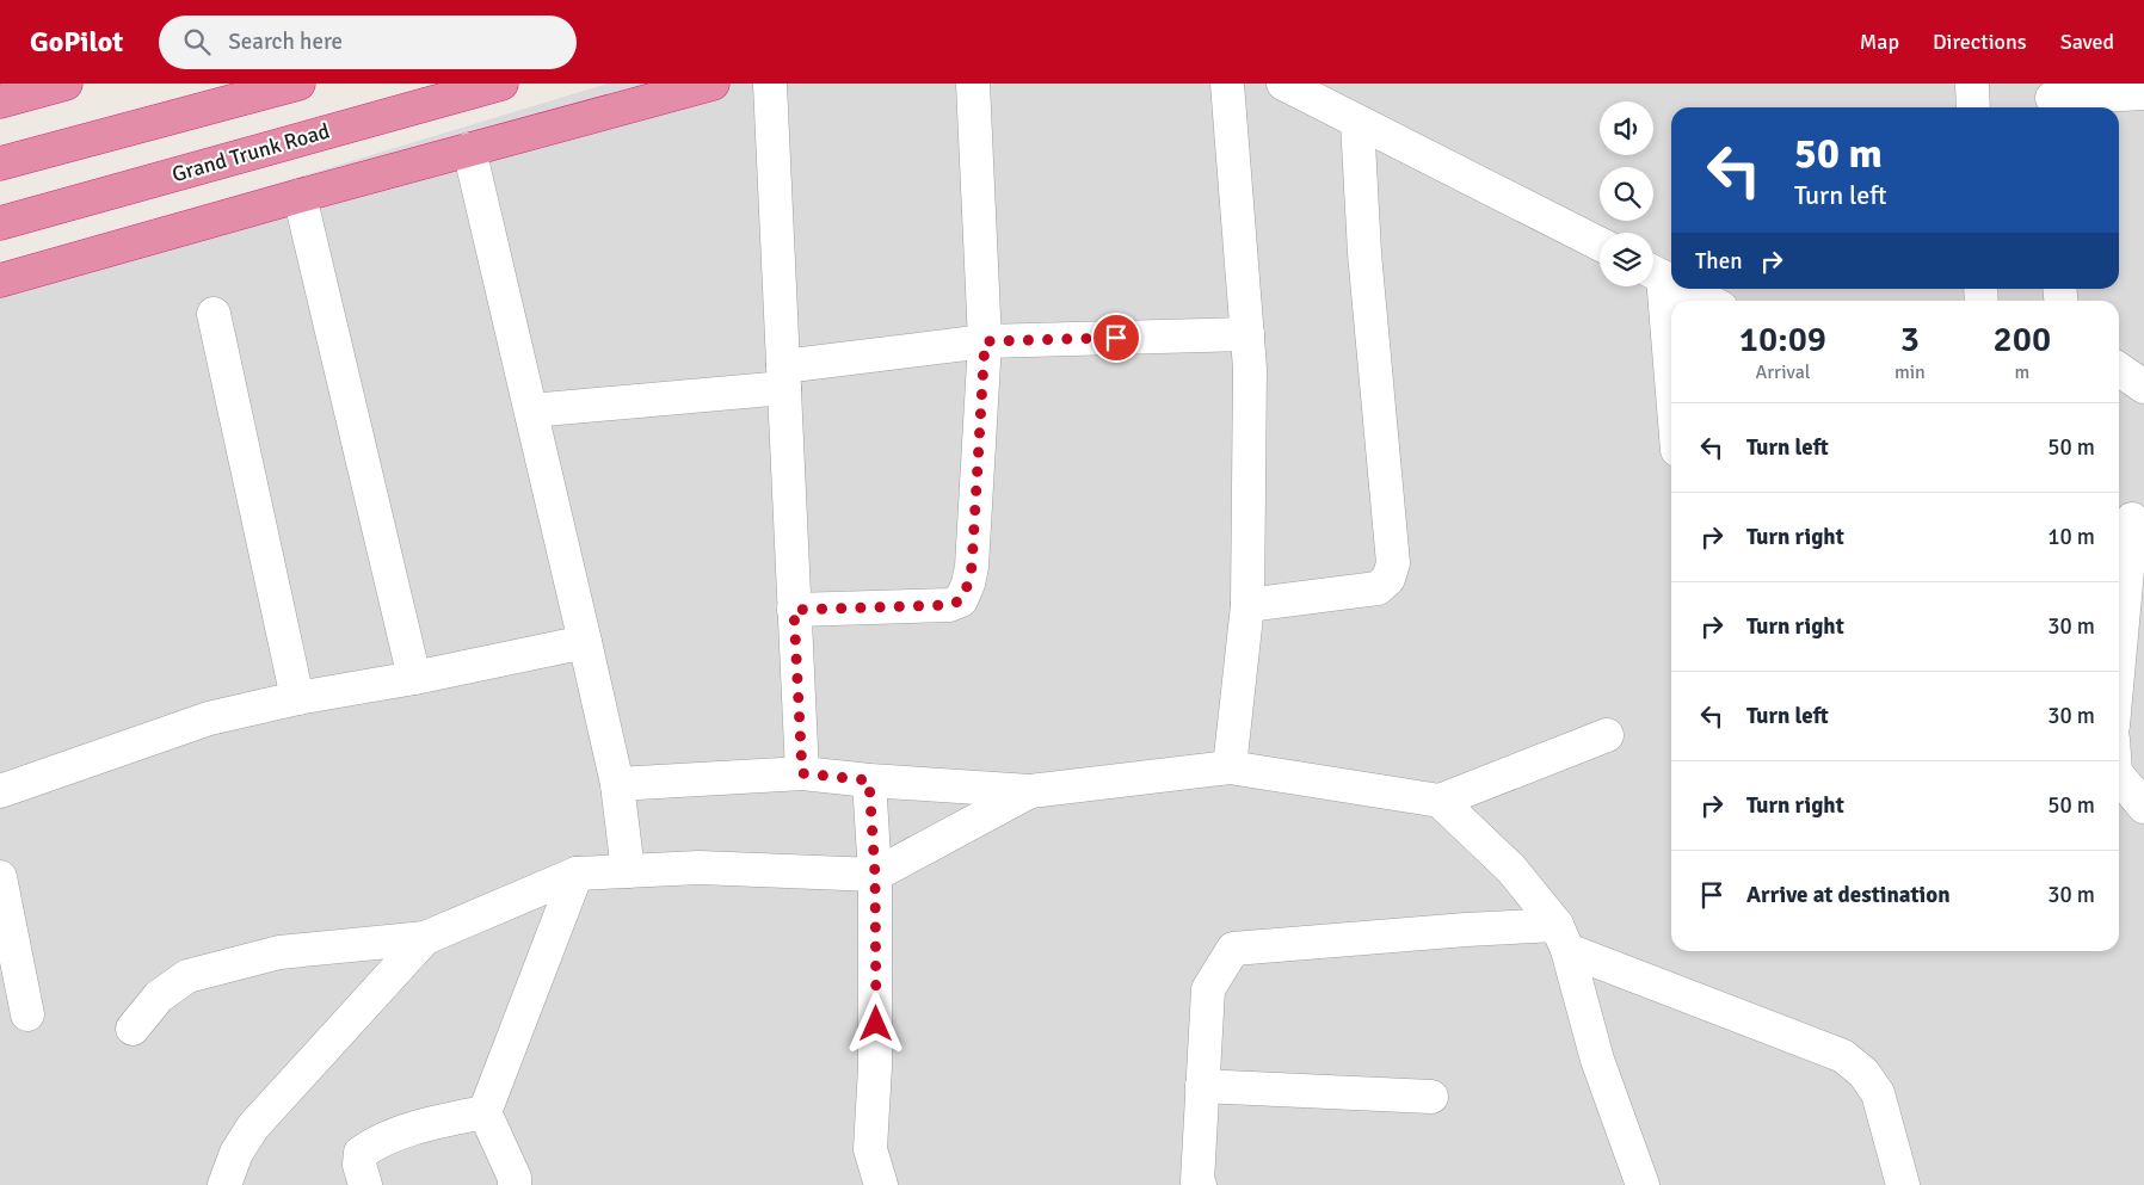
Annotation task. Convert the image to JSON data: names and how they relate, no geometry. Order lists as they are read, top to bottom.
{
  "streets": {
    "highway": ["Grand Trunk Road"]
  },
  "page": {
    "header": "GoPilot",
    "search": "Search here",
    "nav": ["Map", "Directions", "Saved"],
    "turn": ["50 m", "Turn left"],
    "then": "Then",
    "eta": [
      "10:09",
      "Arrival",
      "3",
      "min",
      "200",
      "m"
    ],
    "list": [
      {
        "name": "Turn left",
        "value": "50 m"
      },
      {
        "name": "Turn right",
        "value": "10 m"
      },
      {
        "name": "Turn right",
        "value": "30 m"
      },
      {
        "name": "Turn left",
        "value": "30 m"
      },
      {
        "name": "Turn right",
        "value": "50 m"
      },
      {
        "name": "Arrive at destination",
        "value": "30 m"
      }
    ]
  }
}
